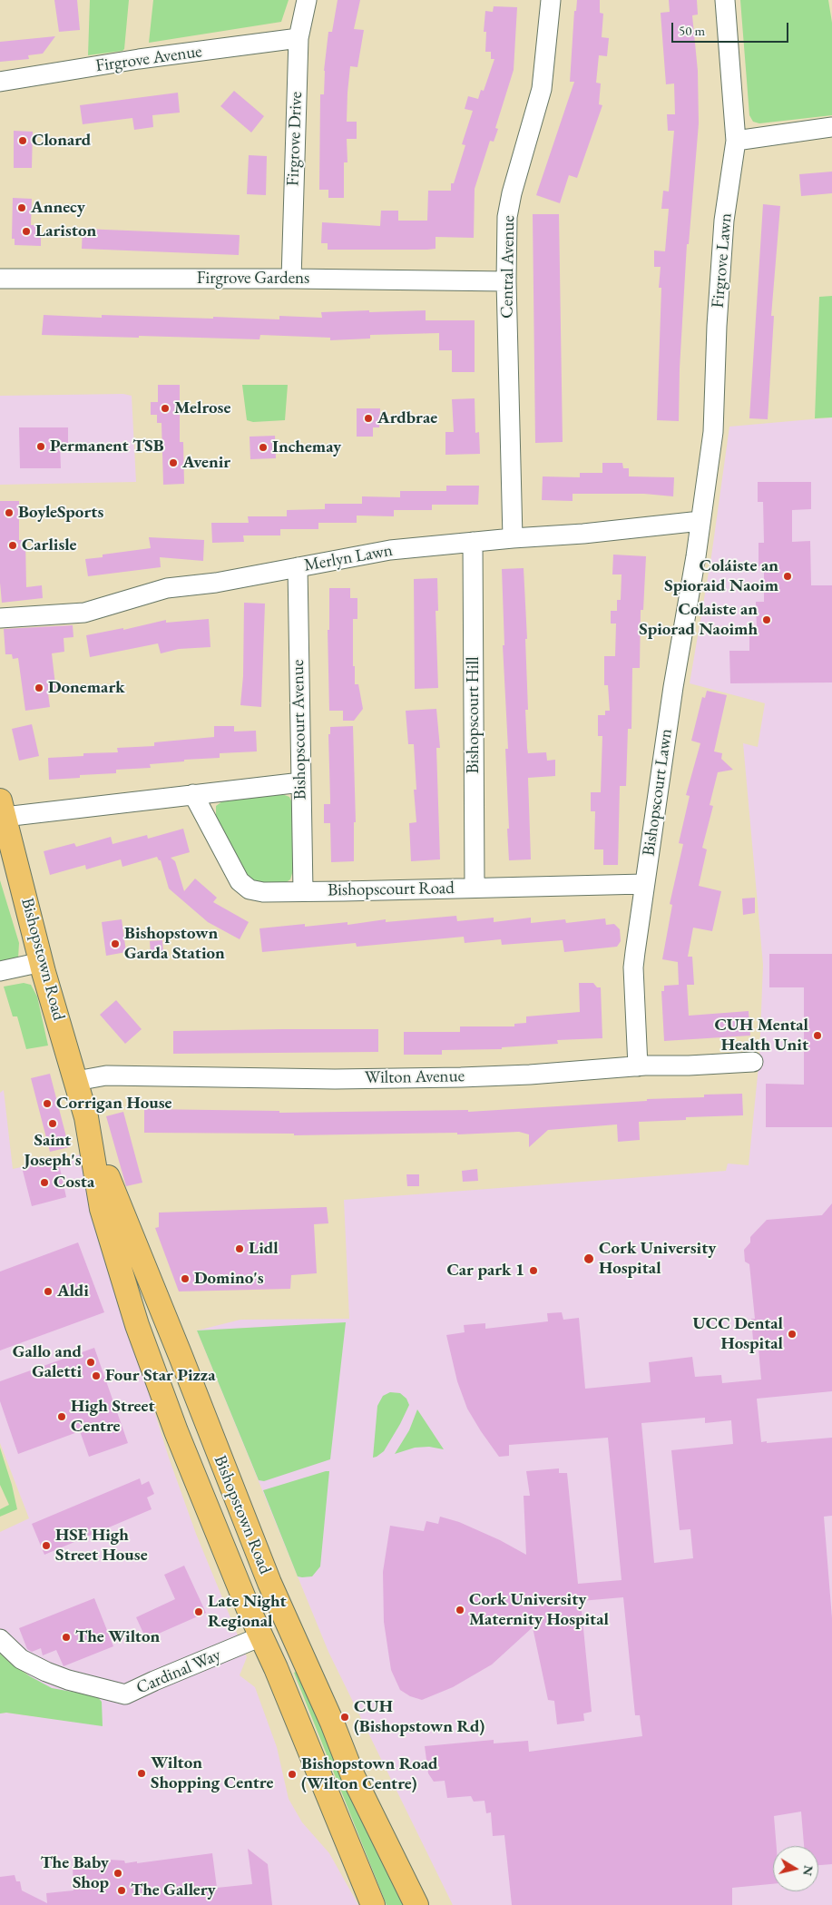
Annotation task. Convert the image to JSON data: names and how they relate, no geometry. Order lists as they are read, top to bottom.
{
  "streets": {
    "main road": ["Bishopstown Road"],
    "street": [
      "Firgrove Avenue",
      "Firgrove Drive",
      "Firgrove Lawn",
      "Central Avenue",
      "Firgrove Gardens",
      "Merlyn Lawn",
      "Bishopscourt Hill",
      "Bishopscourt Avenue",
      "Bishopscourt Lawn",
      "Bishopscourt Road",
      "Wilton Avenue",
      "Cardinal Way"
    ]
  },
  "crossings": [
    ["Firgrove Avenue", "Firgrove Drive"],
    ["Firgrove Drive", "Firgrove Gardens"],
    ["Firgrove Lawn", "Merlyn Lawn"],
    ["Firgrove Lawn", "Bishopscourt Lawn"],
    ["Central Avenue", "Firgrove Gardens"],
    ["Central Avenue", "Merlyn Lawn"],
    ["Merlyn Lawn", "Bishopscourt Hill"],
    ["Merlyn Lawn", "Bishopscourt Avenue"],
    ["Merlyn Lawn", "Bishopscourt Lawn"],
    ["Bishopscourt Hill", "Bishopscourt Road"],
    ["Bishopscourt Avenue", "Bishopscourt Road"],
    ["Bishopscourt Lawn", "Bishopscourt Road"],
    ["Bishopscourt Lawn", "Wilton Avenue"],
    ["Bishopstown Road", "Wilton Avenue"],
    ["Bishopstown Road", "Cardinal Way"]
  ],
  "places": [
    "Clonard",
    "Annecy",
    "Lariston",
    "Melrose",
    "Ardbrae",
    "Permanent TSB",
    "Inchemay",
    "Avenir",
    "BoyleSports",
    "Carlisle",
    "Coláiste an Spioraid Naoim",
    "Colaiste an Spiorad Naoimh",
    "Donemark",
    "Bishopstown Garda Station",
    "CUH Mental Health Unit",
    "Corrigan House",
    "Saint Joseph's",
    "Costa",
    "Lidl",
    "Cork University Hospital",
    "Car park 1",
    "Domino's",
    "Aldi",
    "UCC Dental Hospital",
    "Gallo and Galetti",
    "Four Star Pizza",
    "High Street Centre",
    "HSE High Street House",
    "Cork University Maternity Hospital",
    "Late Night Regional",
    "The Wilton",
    "CUH (Bishopstown Rd)",
    "Wilton Shopping Centre",
    "Bishopstown Road (Wilton Centre)",
    "The Baby Shop",
    "The Gallery"
  ],
  "scale_bar": "50 m",
  "north": "right"
}
